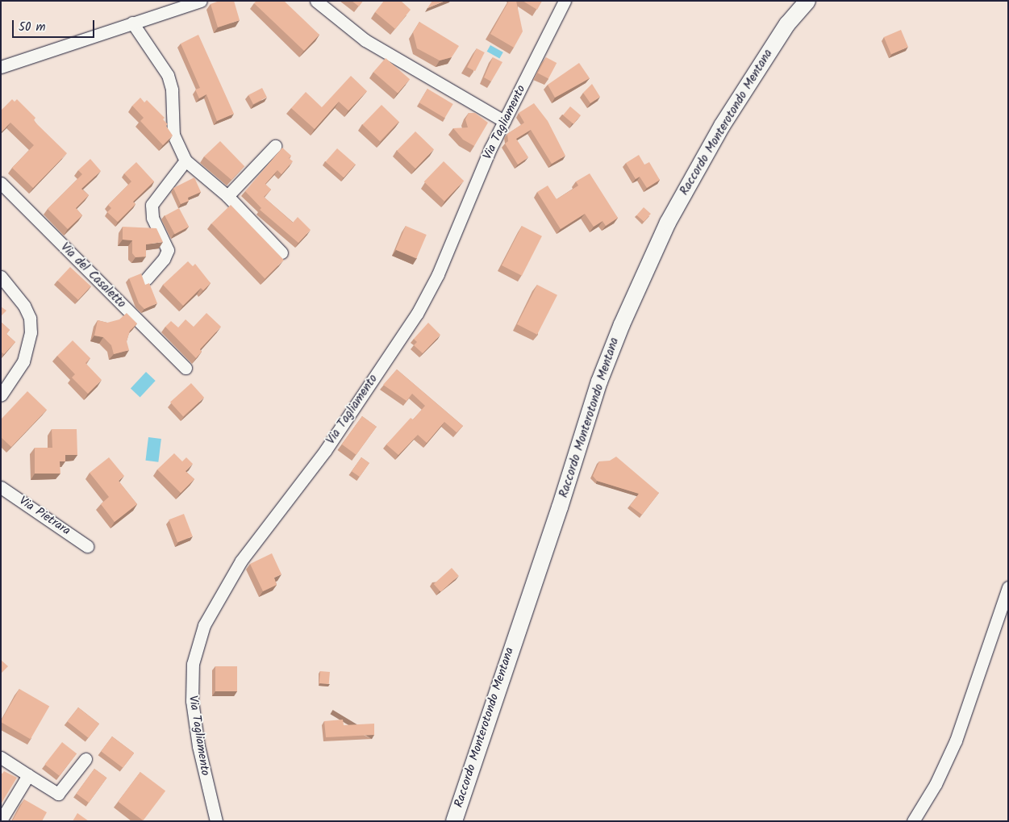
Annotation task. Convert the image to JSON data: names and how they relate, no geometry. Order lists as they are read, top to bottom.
{
  "streets": {
    "main road": ["Raccordo Monterotondo Mentana"],
    "street": ["Via Tagliamento", "Via del Casaletto", "Via Pietrara"]
  },
  "scale_bar": "50 m"
}
